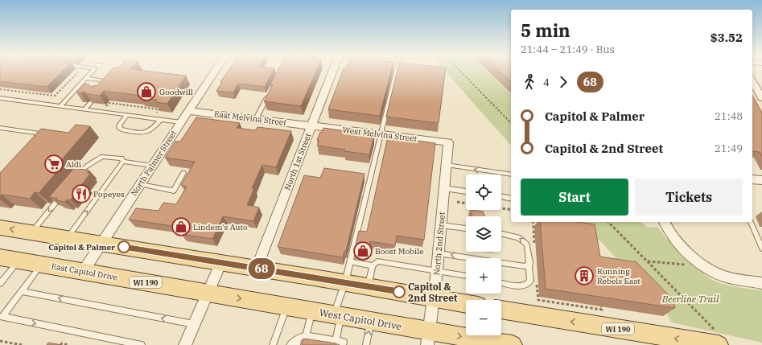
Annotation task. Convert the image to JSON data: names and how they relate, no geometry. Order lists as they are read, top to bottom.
{
  "streets": {
    "main road": ["East Capitol Drive", "WI 190", "West Capitol Drive"],
    "street": [
      "East Melvina Street",
      "West Melvina Street",
      "North 1st Street",
      "North Palmer Street",
      "North 2nd Street"
    ]
  },
  "crossings": [
    ["East Melvina Street", "West Melvina Street"],
    ["East Melvina Street", "North 1st Street"],
    ["East Melvina Street", "North Palmer Street"],
    ["West Melvina Street", "North 1st Street"],
    ["West Melvina Street", "North 2nd Street"],
    ["North Palmer Street", "East Capitol Drive"],
    ["North 2nd Street", "West Capitol Drive"],
    ["East Capitol Drive", "West Capitol Drive"]
  ],
  "parks": ["Beerline Trail"],
  "places": {
    "shop": ["Goodwill", "Lindem's Auto", "Boost Mobile"],
    "supermarket": ["Aldi"],
    "restaurant": ["Popeyes"],
    "other": ["Capitol & Palmer", "Capitol & 2nd Street"],
    "building": ["Running Rebels East"]
  },
  "lines": ["bus line 68"],
  "page": {
    "on_map": "68",
    "heading": ["5 min", "21:44 – 21:49 · Bus", "$3.52"],
    "legs": ["4", "68"],
    "list": [
      {
        "name": "Capitol & Palmer",
        "value": "21:48"
      },
      {
        "name": "Capitol & 2nd Street",
        "value": "21:49"
      }
    ],
    "buttons": ["Start", "Tickets"],
    "map_buttons": ["+", "−"]
  }
}
